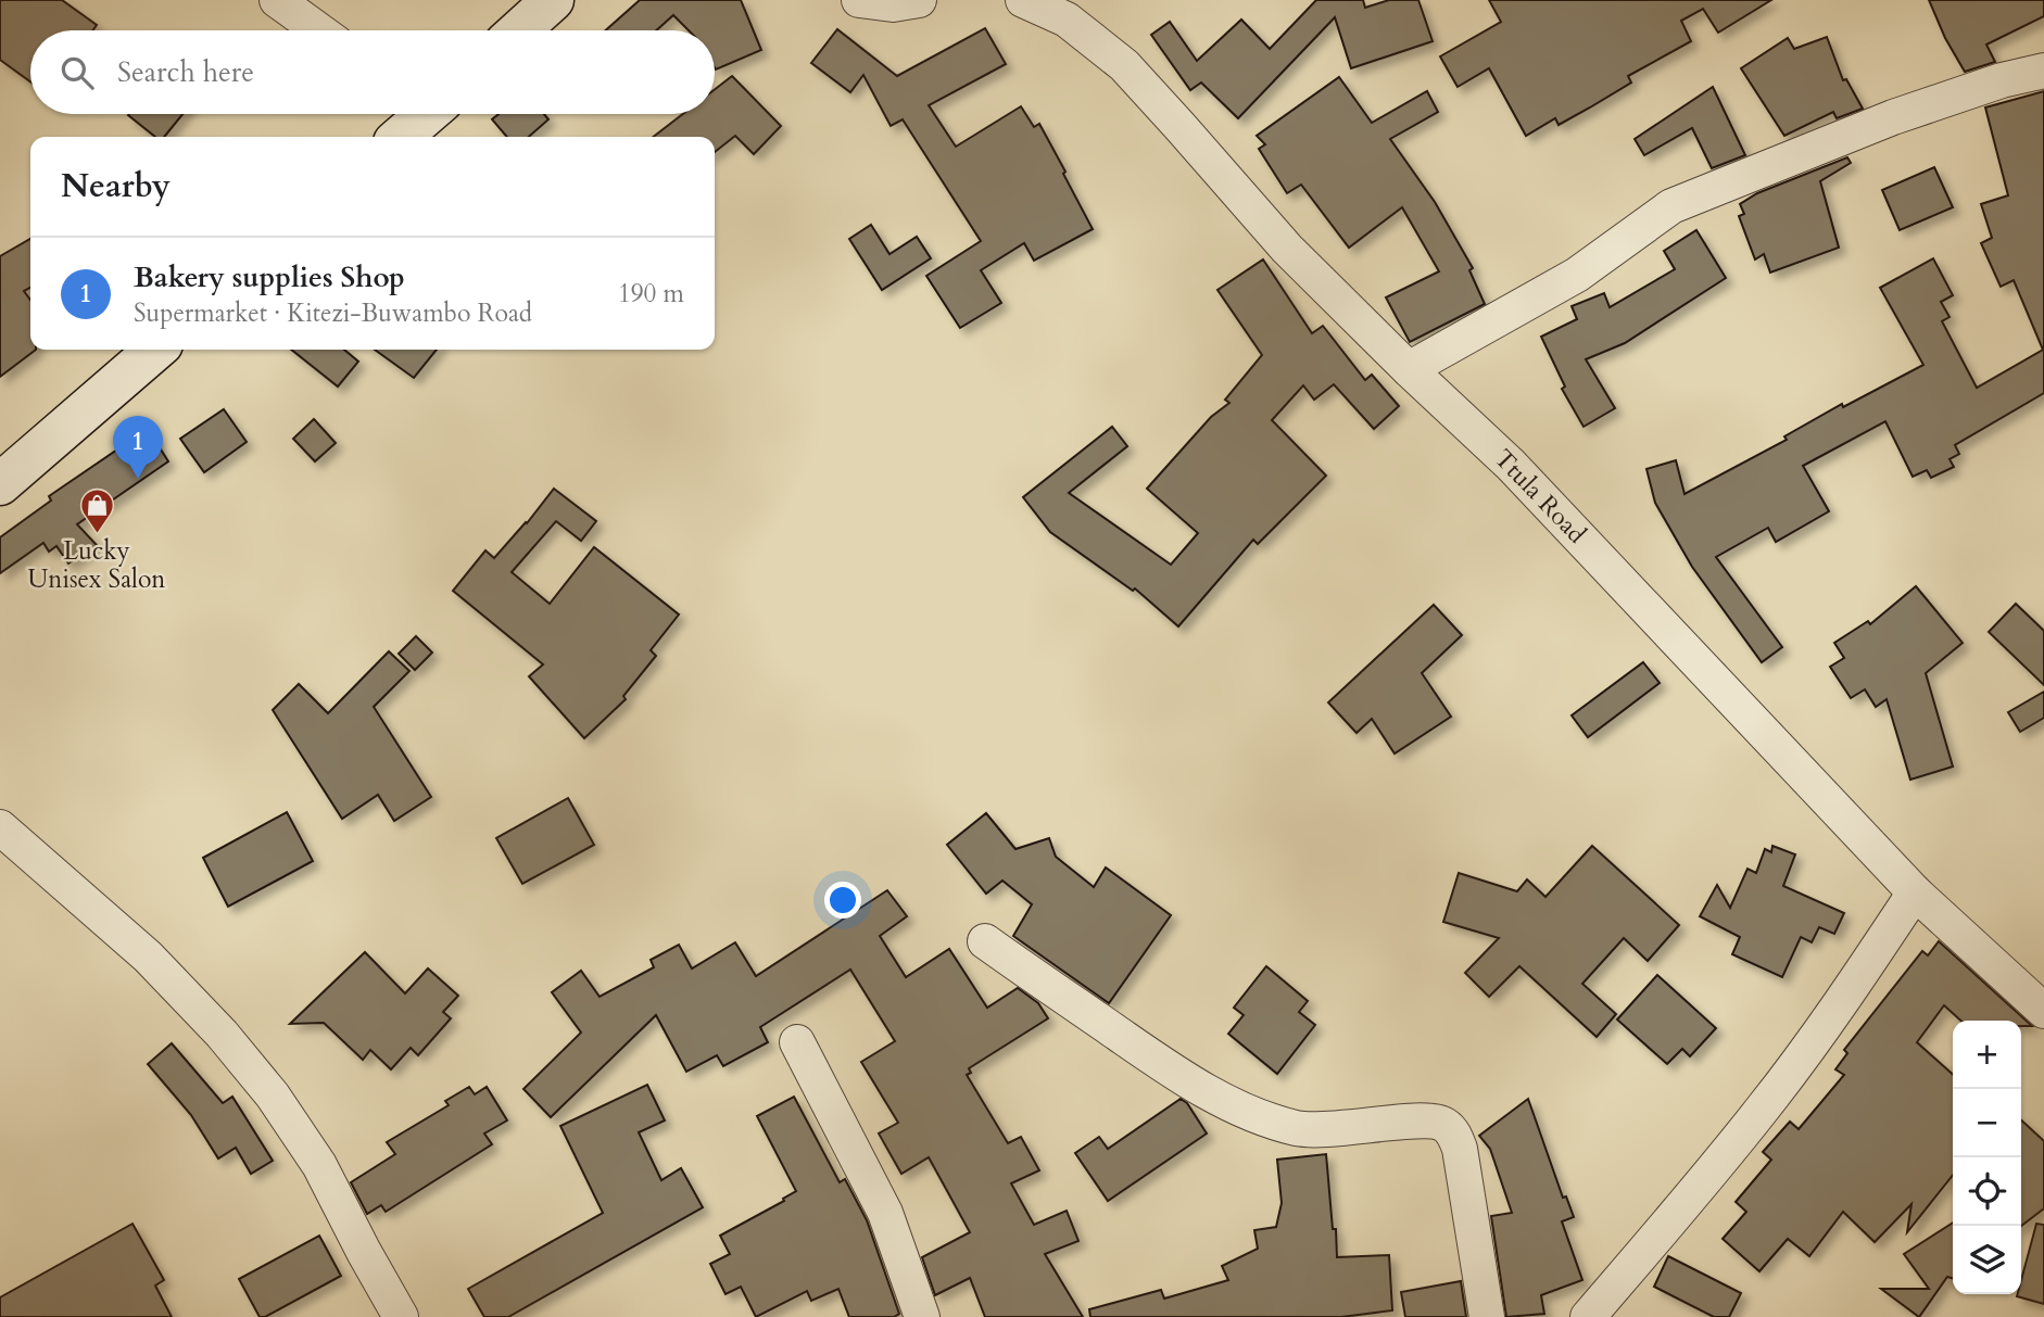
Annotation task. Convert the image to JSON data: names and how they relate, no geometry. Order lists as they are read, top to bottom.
{
  "streets": {
    "street": ["Ttula Road"]
  },
  "places": {
    "shop": ["Lucky Unisex Salon"]
  },
  "page": {
    "search": "Search here",
    "heading": "Nearby",
    "list": [
      {
        "mark": "1",
        "name": "Bakery supplies Shop",
        "note": "Supermarket · Kitezi-Buwambo Road",
        "value": "190 m"
      }
    ],
    "pins": "1",
    "map_buttons": ["+", "−"]
  }
}
